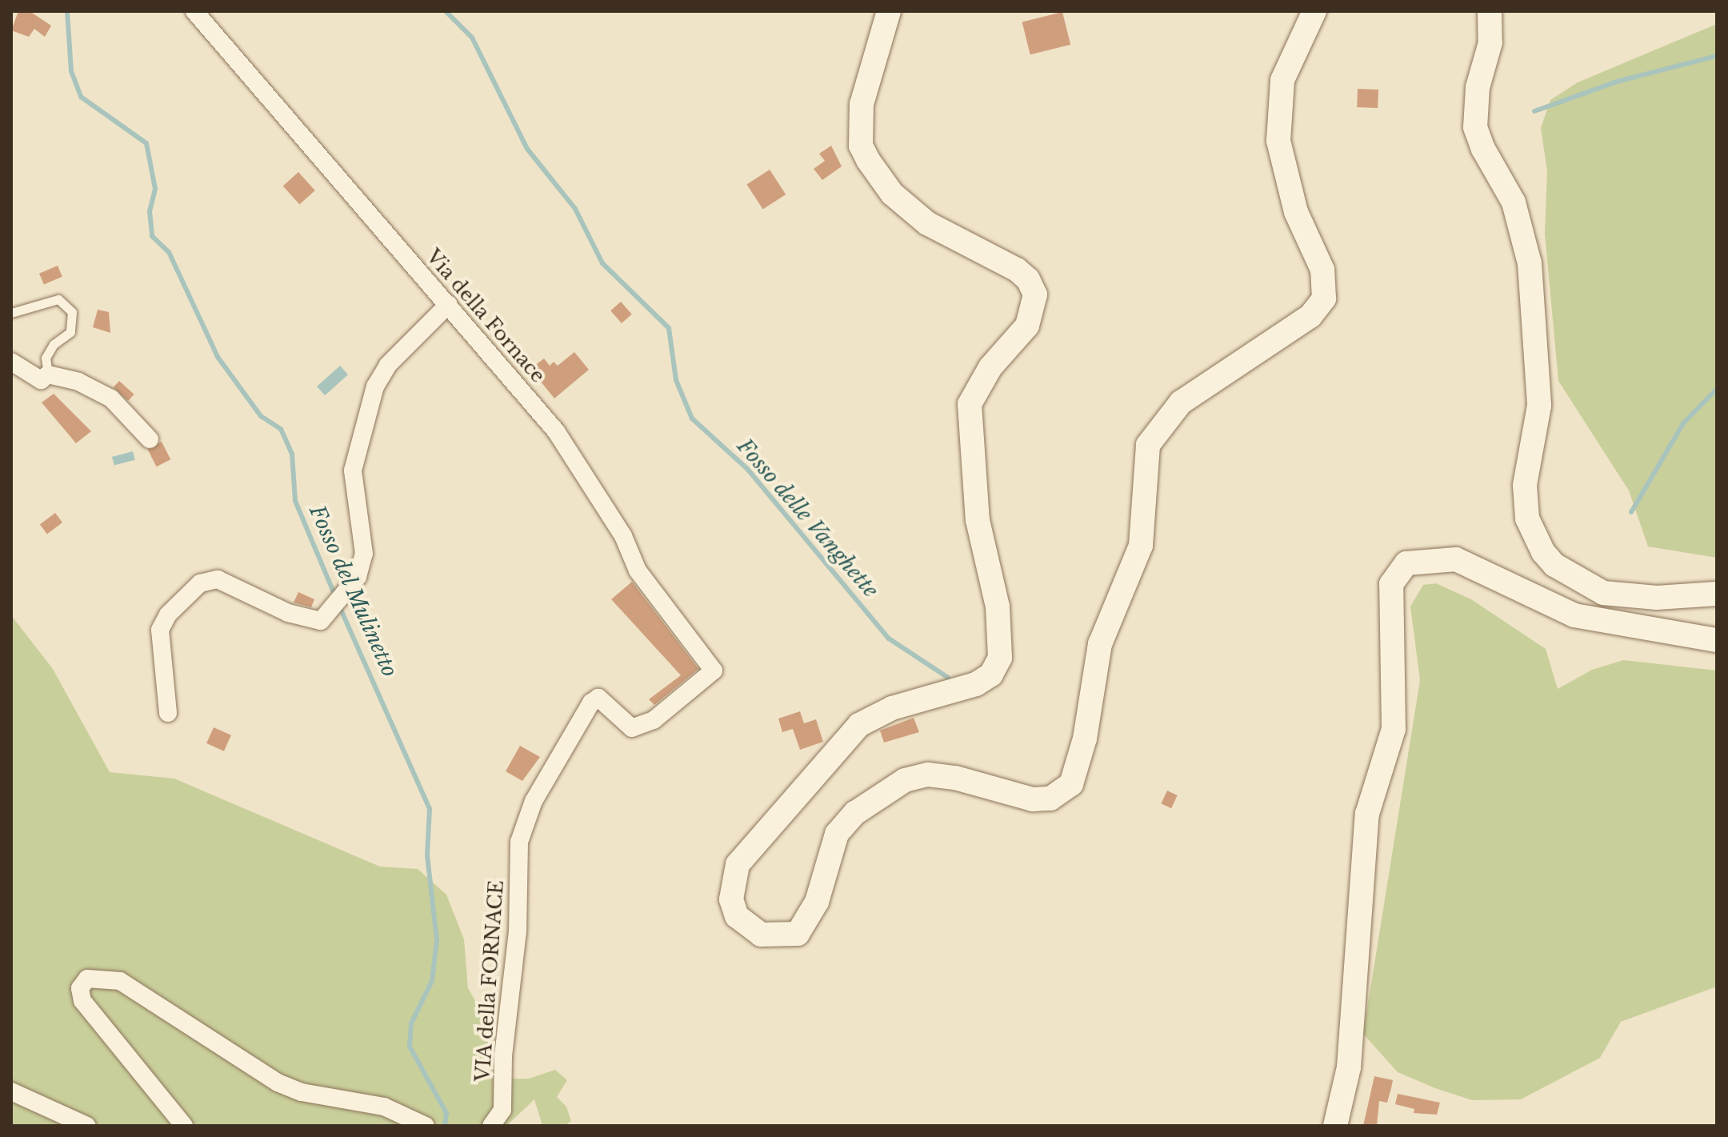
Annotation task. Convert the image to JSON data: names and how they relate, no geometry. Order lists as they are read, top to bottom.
{
  "streets": {
    "street": ["Via della Fornace", "VIA della FORNACE"]
  },
  "crossings": [
    ["Via della Fornace", "VIA della FORNACE"]
  ],
  "water": ["Fosso delle Vanghette", "Fosso del Mulinetto"]
}
